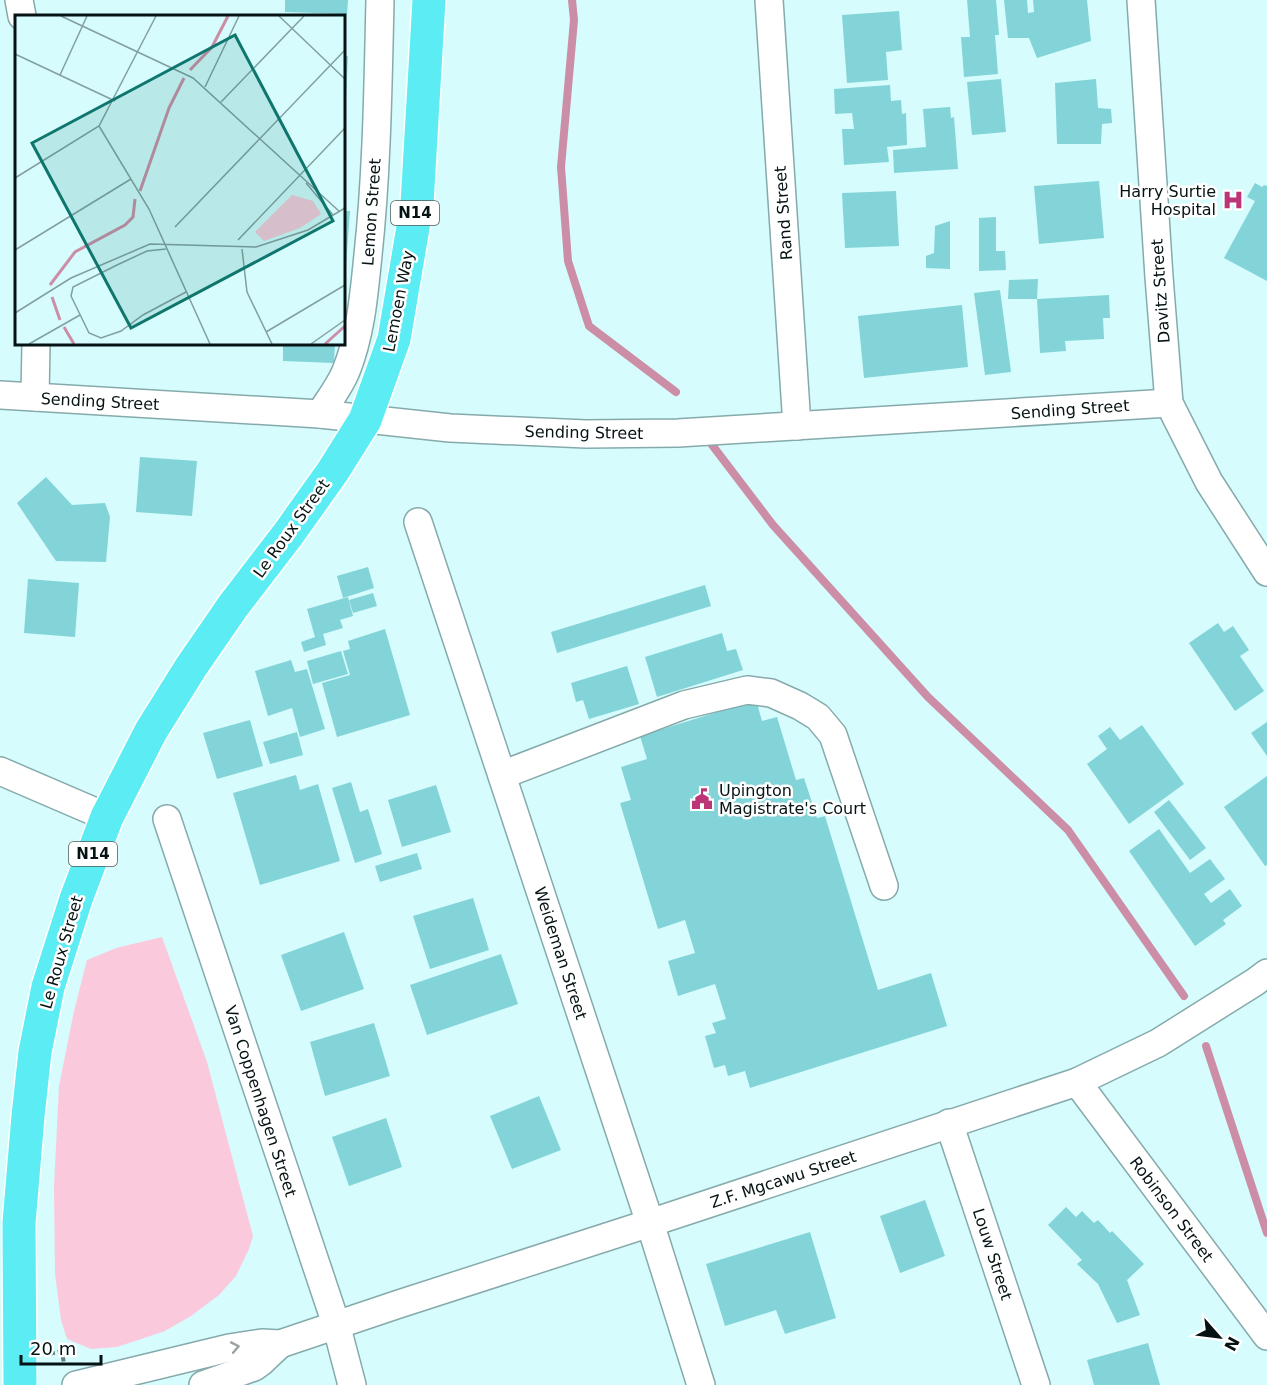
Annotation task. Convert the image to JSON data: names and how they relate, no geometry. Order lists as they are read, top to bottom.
{
  "streets": {
    "highway": ["N14", "Lemoen Way", "Le Roux Street"],
    "street": [
      "Lemon Street",
      "Rand Street",
      "Davitz Street",
      "Sending Street",
      "Weideman Street",
      "Van Coppenhagen Street",
      "Z.F. Mgcawu Street",
      "Robinson Street",
      "Louw Street"
    ]
  },
  "crossings": [
    ["Lemon Street", "Sending Street"],
    ["Rand Street", "Sending Street"],
    ["Davitz Street", "Sending Street"],
    ["Lemoen Way", "Sending Street"],
    ["Lemoen Way", "Le Roux Street"],
    ["Sending Street", "Le Roux Street"],
    ["Weideman Street", "Z.F. Mgcawu Street"],
    ["Van Coppenhagen Street", "Z.F. Mgcawu Street"],
    ["Z.F. Mgcawu Street", "Robinson Street"],
    ["Z.F. Mgcawu Street", "Louw Street"]
  ],
  "places": {
    "hospital": ["Harry Surtie Hospital"],
    "public building": ["Upington Magistrate's Court"]
  },
  "scale_bar": "20 m",
  "north": "bottom right"
}
